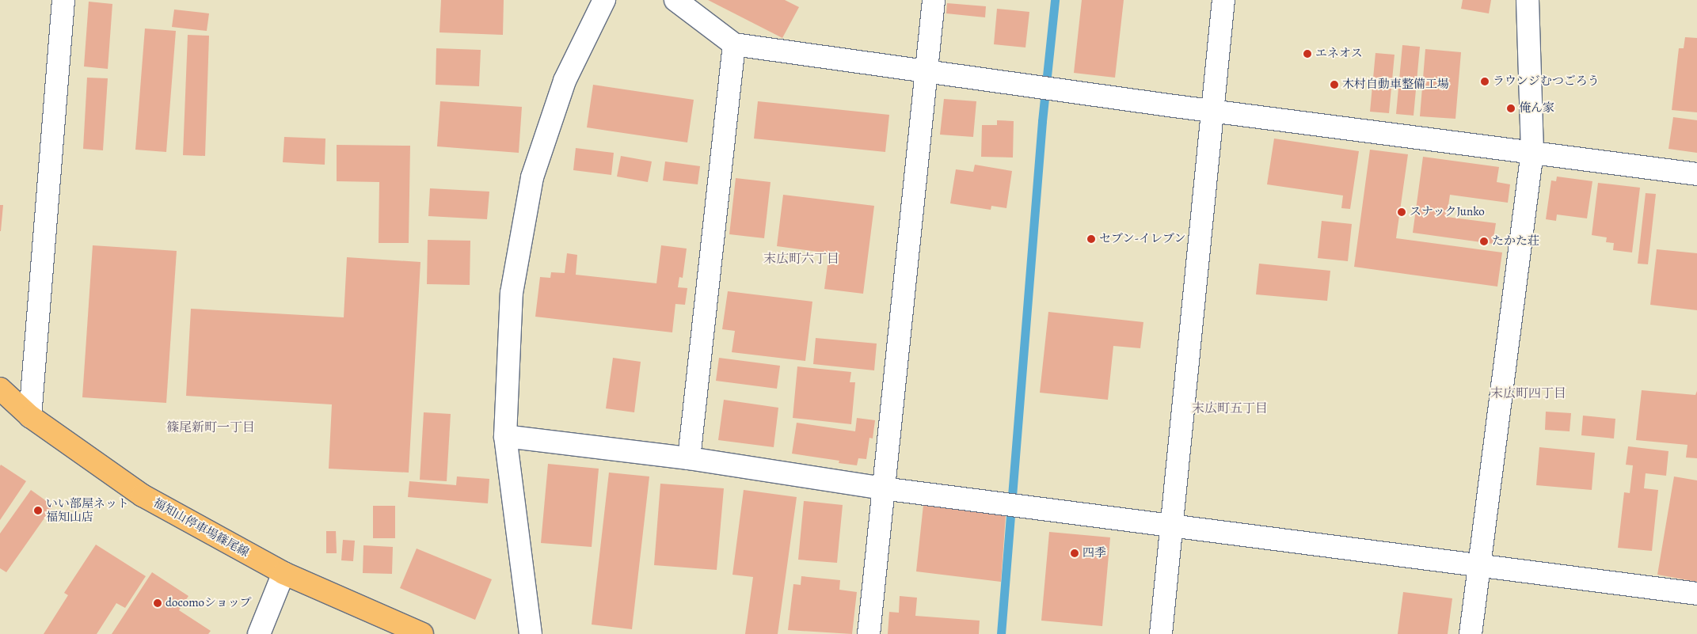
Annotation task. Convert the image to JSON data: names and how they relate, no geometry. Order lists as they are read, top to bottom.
{
  "streets": {
    "main road": ["福知山停車場篠尾線"]
  },
  "districts": [
    "末広町六丁目",
    "末広町四丁目",
    "末広町五丁目",
    "篠尾新町一丁目"
  ],
  "places": [
    "エネオス",
    "ラウンジむつごろう",
    "木村自動車整備工場",
    "俺ん家",
    "スナックJunko",
    "セブン-イレブン",
    "たかた荘",
    "いい部屋ネット 福知山店",
    "四季",
    "docomoショップ"
  ]
}
